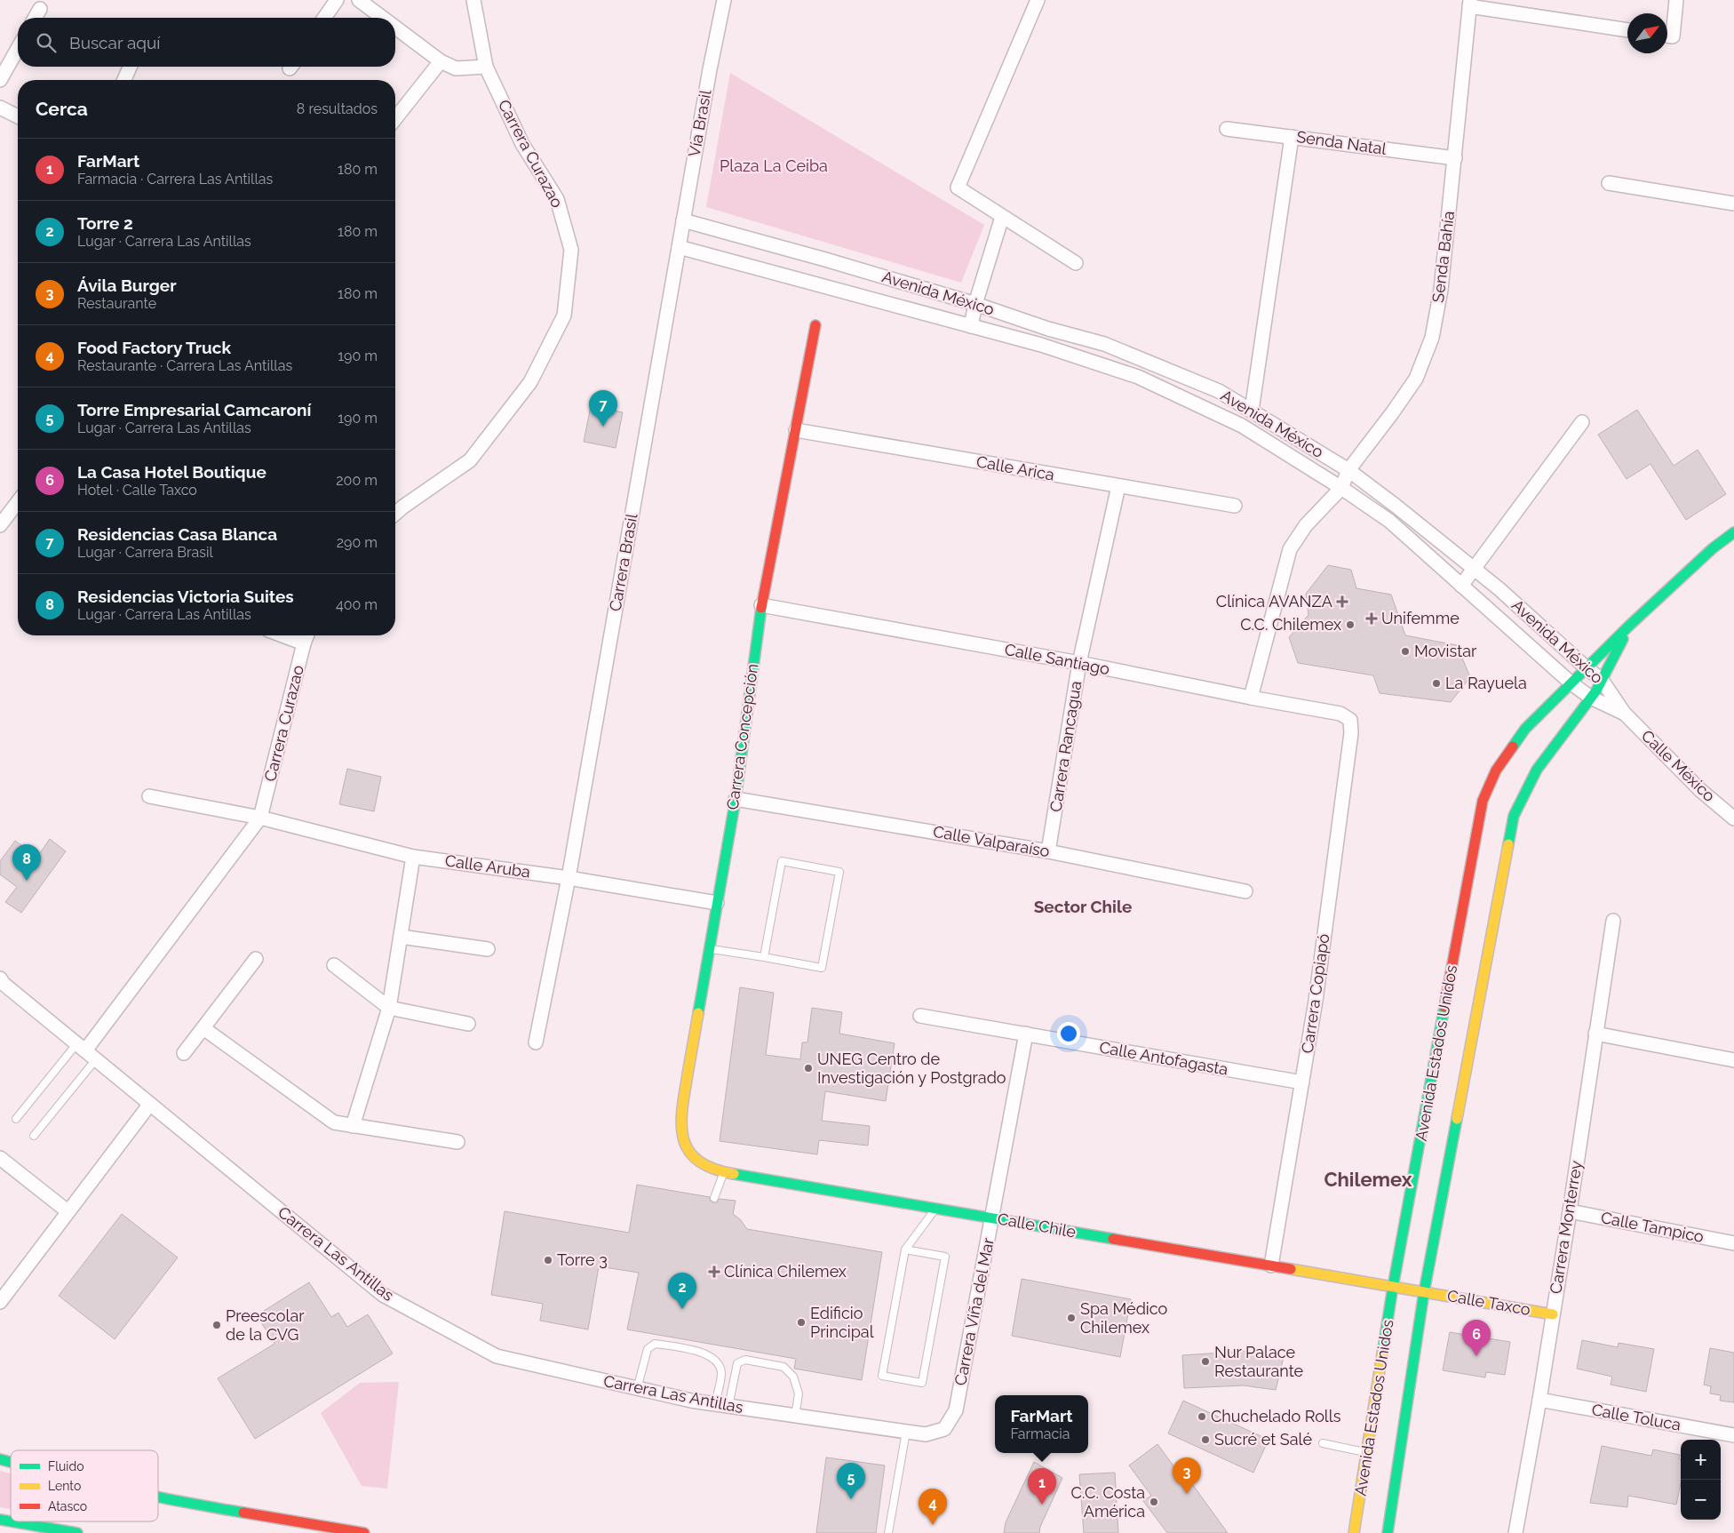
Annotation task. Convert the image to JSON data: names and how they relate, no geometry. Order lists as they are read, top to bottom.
{
  "streets": {
    "street": [
      "Vía Brasil",
      "Senda Natal",
      "Carrera Curazao",
      "Senda Bahía",
      "Avenida México",
      "Calle Arica",
      "Carrera Brasil",
      "Calle Santiago",
      "Carrera Concepción",
      "Carrera Rancagua",
      "Calle México",
      "Calle Valparaíso",
      "Calle Aruba",
      "Carrera Copiapó",
      "Avenida Estados Unidos",
      "Calle Antofagasta",
      "Calle Chile",
      "Carrera Monterrey",
      "Calle Tampico",
      "Carrera Las Antillas",
      "Calle Taxco",
      "Carrera Viña del Mar",
      "Calle Toluca"
    ]
  },
  "crossings": [
    ["Vía Brasil", "Avenida México"],
    ["Vía Brasil", "Carrera Brasil"],
    ["Senda Natal", "Senda Bahía"],
    ["Carrera Curazao", "Calle Aruba"],
    ["Senda Bahía", "Avenida México"],
    ["Avenida México", "Carrera Brasil"],
    ["Avenida México", "Calle México"],
    ["Avenida México", "Avenida Estados Unidos"],
    ["Calle Arica", "Carrera Concepción"],
    ["Calle Arica", "Carrera Rancagua"],
    ["Carrera Brasil", "Calle Aruba"],
    ["Calle Santiago", "Carrera Concepción"],
    ["Calle Santiago", "Carrera Rancagua"],
    ["Calle Santiago", "Carrera Copiapó"],
    ["Carrera Concepción", "Calle Valparaíso"],
    ["Carrera Concepción", "Calle Aruba"],
    ["Carrera Concepción", "Calle Chile"],
    ["Carrera Rancagua", "Calle Valparaíso"],
    ["Carrera Copiapó", "Calle Antofagasta"],
    ["Carrera Copiapó", "Calle Chile"],
    ["Avenida Estados Unidos", "Calle Chile"],
    ["Avenida Estados Unidos", "Calle Taxco"],
    ["Calle Antofagasta", "Carrera Viña del Mar"],
    ["Calle Chile", "Calle Taxco"],
    ["Calle Chile", "Carrera Viña del Mar"],
    ["Carrera Monterrey", "Calle Tampico"],
    ["Carrera Monterrey", "Calle Taxco"],
    ["Carrera Monterrey", "Calle Toluca"],
    ["Carrera Las Antillas", "Carrera Viña del Mar"]
  ],
  "districts": ["Sector Chile", "Chilemex"],
  "parks": ["Plaza La Ceiba"],
  "places": {
    "health": ["Clínica AVANZA", "Unifemme", "Clínica Chilemex"],
    "other": [
      "C.C. Chilemex",
      "Movistar",
      "La Rayuela",
      "UNEG Centro de Investigación y Postgrado",
      "Torre 3",
      "Spa Médico Chilemex",
      "Edificio Principal",
      "Preescolar de la CVG",
      "Nur Palace Restaurante",
      "Chuchelado Rolls",
      "Sucré et Salé",
      "C.C. Costa América"
    ]
  },
  "legend": ["Fluido", "Lento", "Atasco"],
  "north": "top right",
  "page": {
    "search": "Buscar aquí",
    "heading": ["Cerca", "8 resultados"],
    "list": [
      {
        "mark": "1",
        "name": "FarMart",
        "note": "Farmacia · Carrera Las Antillas",
        "value": "180 m"
      },
      {
        "mark": "2",
        "name": "Torre 2",
        "note": "Lugar · Carrera Las Antillas",
        "value": "180 m"
      },
      {
        "mark": "3",
        "name": "Ávila Burger",
        "note": "Restaurante",
        "value": "180 m"
      },
      {
        "mark": "4",
        "name": "Food Factory Truck",
        "note": "Restaurante · Carrera Las Antillas",
        "value": "190 m"
      },
      {
        "mark": "5",
        "name": "Torre Empresarial Camcaroní",
        "note": "Lugar · Carrera Las Antillas",
        "value": "190 m"
      },
      {
        "mark": "6",
        "name": "La Casa Hotel Boutique",
        "note": "Hotel · Calle Taxco",
        "value": "200 m"
      },
      {
        "mark": "7",
        "name": "Residencias Casa Blanca",
        "note": "Lugar · Carrera Brasil",
        "value": "290 m"
      },
      {
        "mark": "8",
        "name": "Residencias Victoria Suites",
        "note": "Lugar · Carrera Las Antillas",
        "value": "400 m"
      }
    ],
    "pins": [
      "7",
      "8",
      "2",
      "6",
      "3",
      "5",
      "1",
      "4"
    ],
    "popup": ["FarMart", "Farmacia"],
    "map_buttons": ["+", "−"]
  }
}
